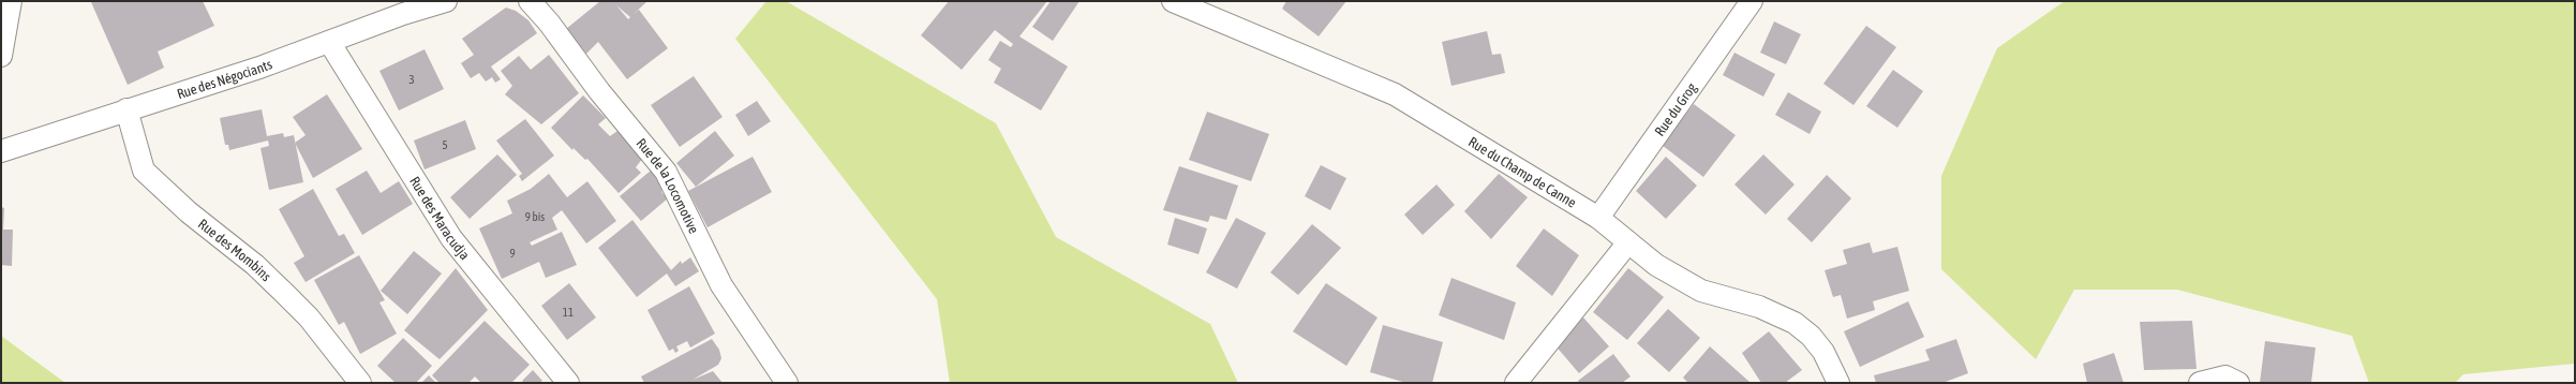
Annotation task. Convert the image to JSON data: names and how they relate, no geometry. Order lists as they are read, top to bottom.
{
  "streets": {
    "street": [
      "Rue des Négociants",
      "Rue du Grog",
      "Rue du Champ de Canne",
      "Rue de la Locomotive",
      "Rue des Maracudja",
      "Rue des Mombins"
    ]
  },
  "crossings": [
    ["Rue des Négociants", "Rue des Maracudja"],
    ["Rue des Négociants", "Rue des Mombins"],
    ["Rue du Grog", "Rue du Champ de Canne"]
  ],
  "house_numbers": [
    "3",
    "5",
    "9 bis",
    "9",
    "11"
  ]
}
